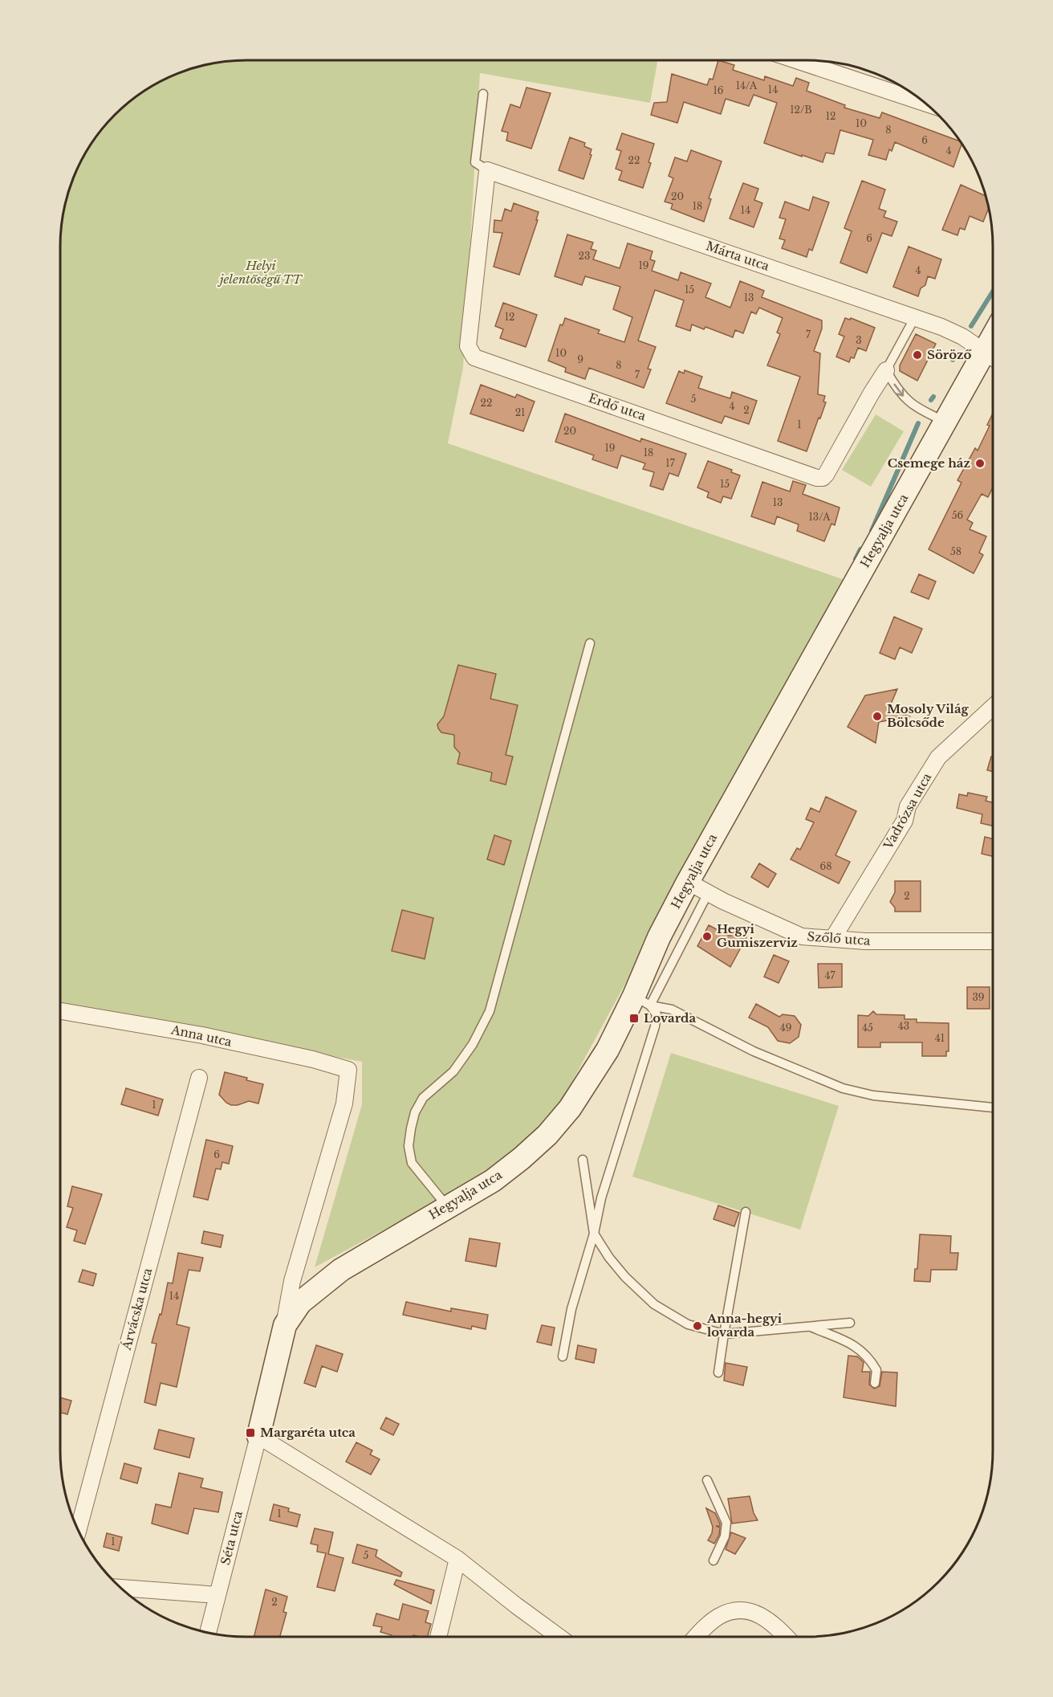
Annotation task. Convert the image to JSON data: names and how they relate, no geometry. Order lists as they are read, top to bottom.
{
  "streets": {
    "street": [
      "Márta utca",
      "Erdő utca",
      "Hegyalja utca",
      "Vadrózsa utca",
      "Szőlő utca",
      "Anna utca",
      "Árvácska utca",
      "Séta utca"
    ]
  },
  "crossings": [
    ["Márta utca", "Erdő utca"],
    ["Márta utca", "Hegyalja utca"],
    ["Hegyalja utca", "Szőlő utca"],
    ["Hegyalja utca", "Anna utca"],
    ["Vadrózsa utca", "Szőlő utca"]
  ],
  "parks": ["Helyi jelentőségű TT"],
  "places": {
    "other": [
      "Söröző",
      "Csemege ház",
      "Mosoly Világ Bölcsőde",
      "Hegyi Gumiszerviz",
      "Anna-hegyi lovarda"
    ],
    "transit": ["Lovarda", "Margaréta utca"]
  },
  "house_numbers": [
    "14/A",
    "14",
    "16",
    "12/B",
    "12",
    "10",
    "8",
    "6",
    "4",
    "22",
    "20",
    "18",
    "14",
    "6",
    "23",
    "19",
    "4",
    "15",
    "13",
    "12",
    "7",
    "3",
    "10",
    "9",
    "8",
    "7",
    "5",
    "22",
    "4",
    "2",
    "21",
    "1",
    "20",
    "19",
    "18",
    "17",
    "15",
    "13",
    "56",
    "13/A",
    "58",
    "68",
    "2",
    "47",
    "39",
    "43",
    "49",
    "45",
    "41",
    "1",
    "6",
    "14",
    "1",
    "1",
    "5",
    "2"
  ]
}
